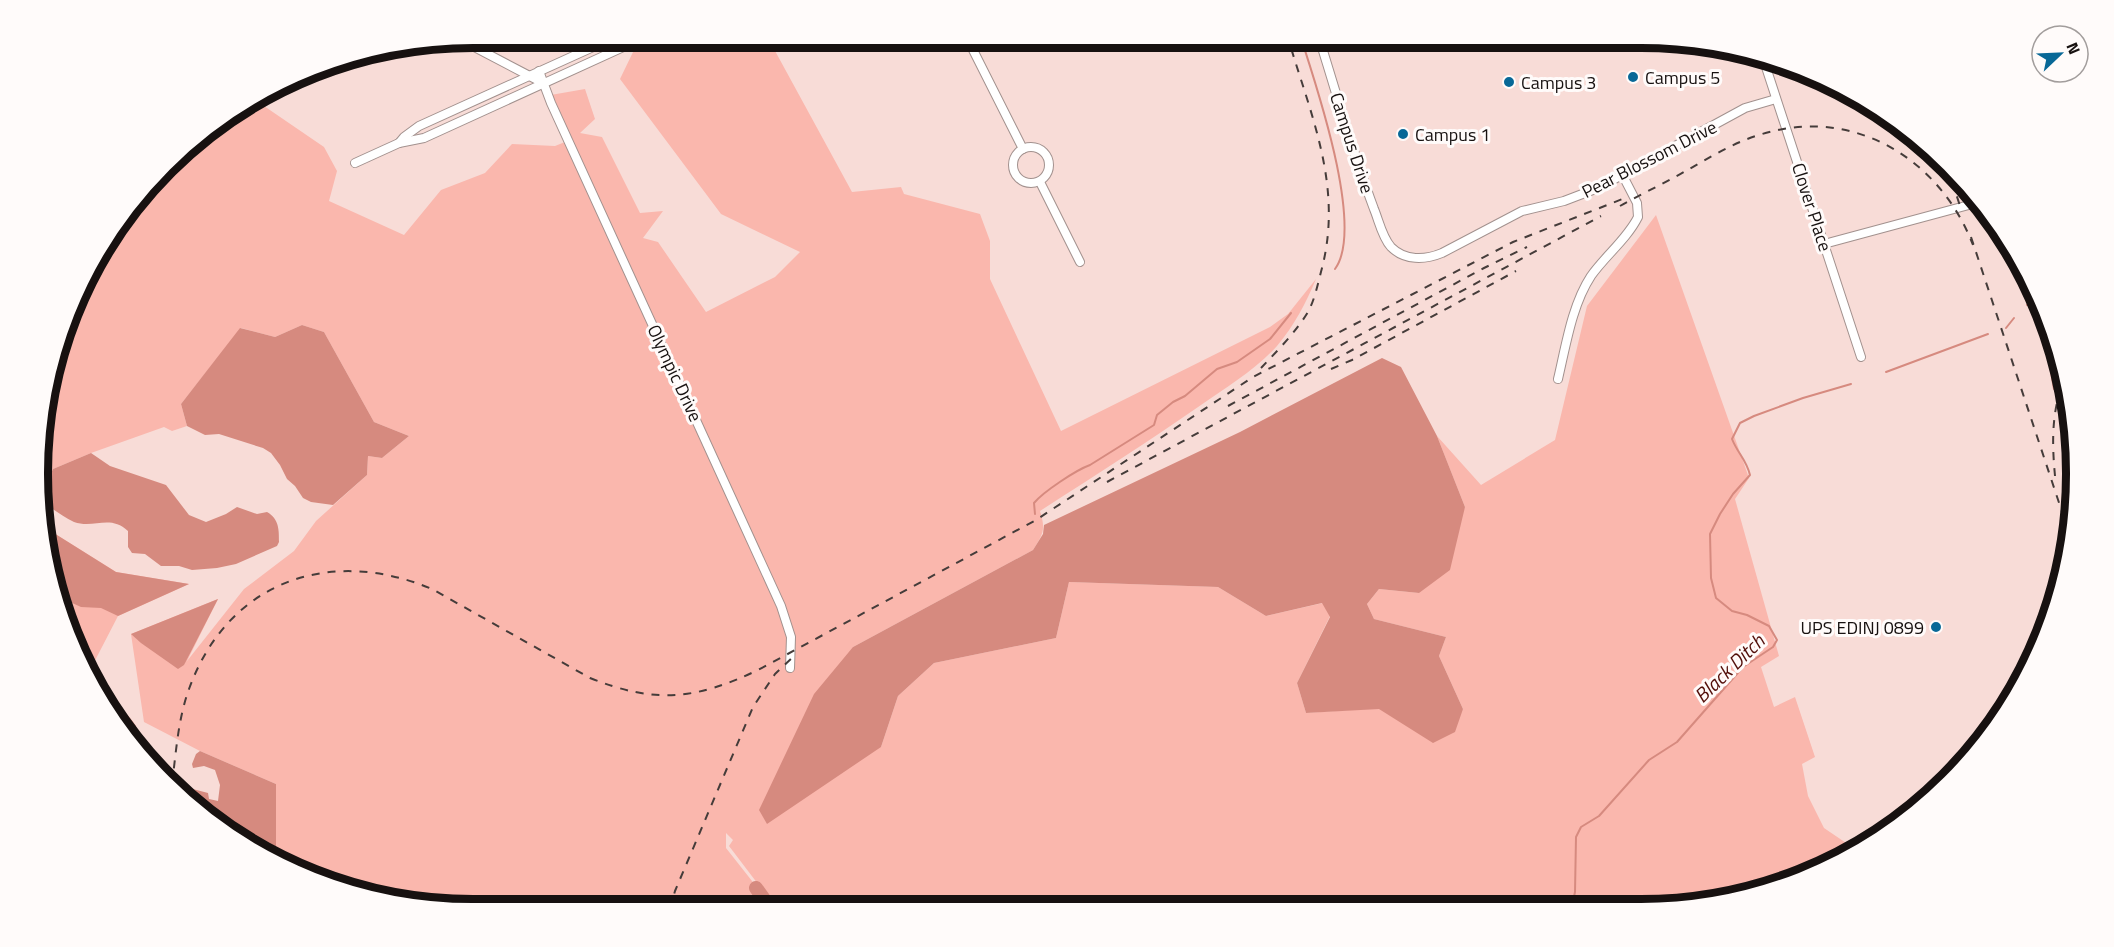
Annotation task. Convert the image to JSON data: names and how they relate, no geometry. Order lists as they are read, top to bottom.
{
  "streets": {
    "street": [
      "Campus Drive",
      "Pear Blossom Drive",
      "Clover Place",
      "Olympic Drive"
    ]
  },
  "crossings": [
    ["Campus Drive", "Pear Blossom Drive"],
    ["Pear Blossom Drive", "Clover Place"]
  ],
  "water": ["Black Ditch"],
  "places": [
    "Campus 5",
    "Campus 3",
    "Campus 1",
    "UPS EDINJ 0899"
  ],
  "north": "top right"
}
